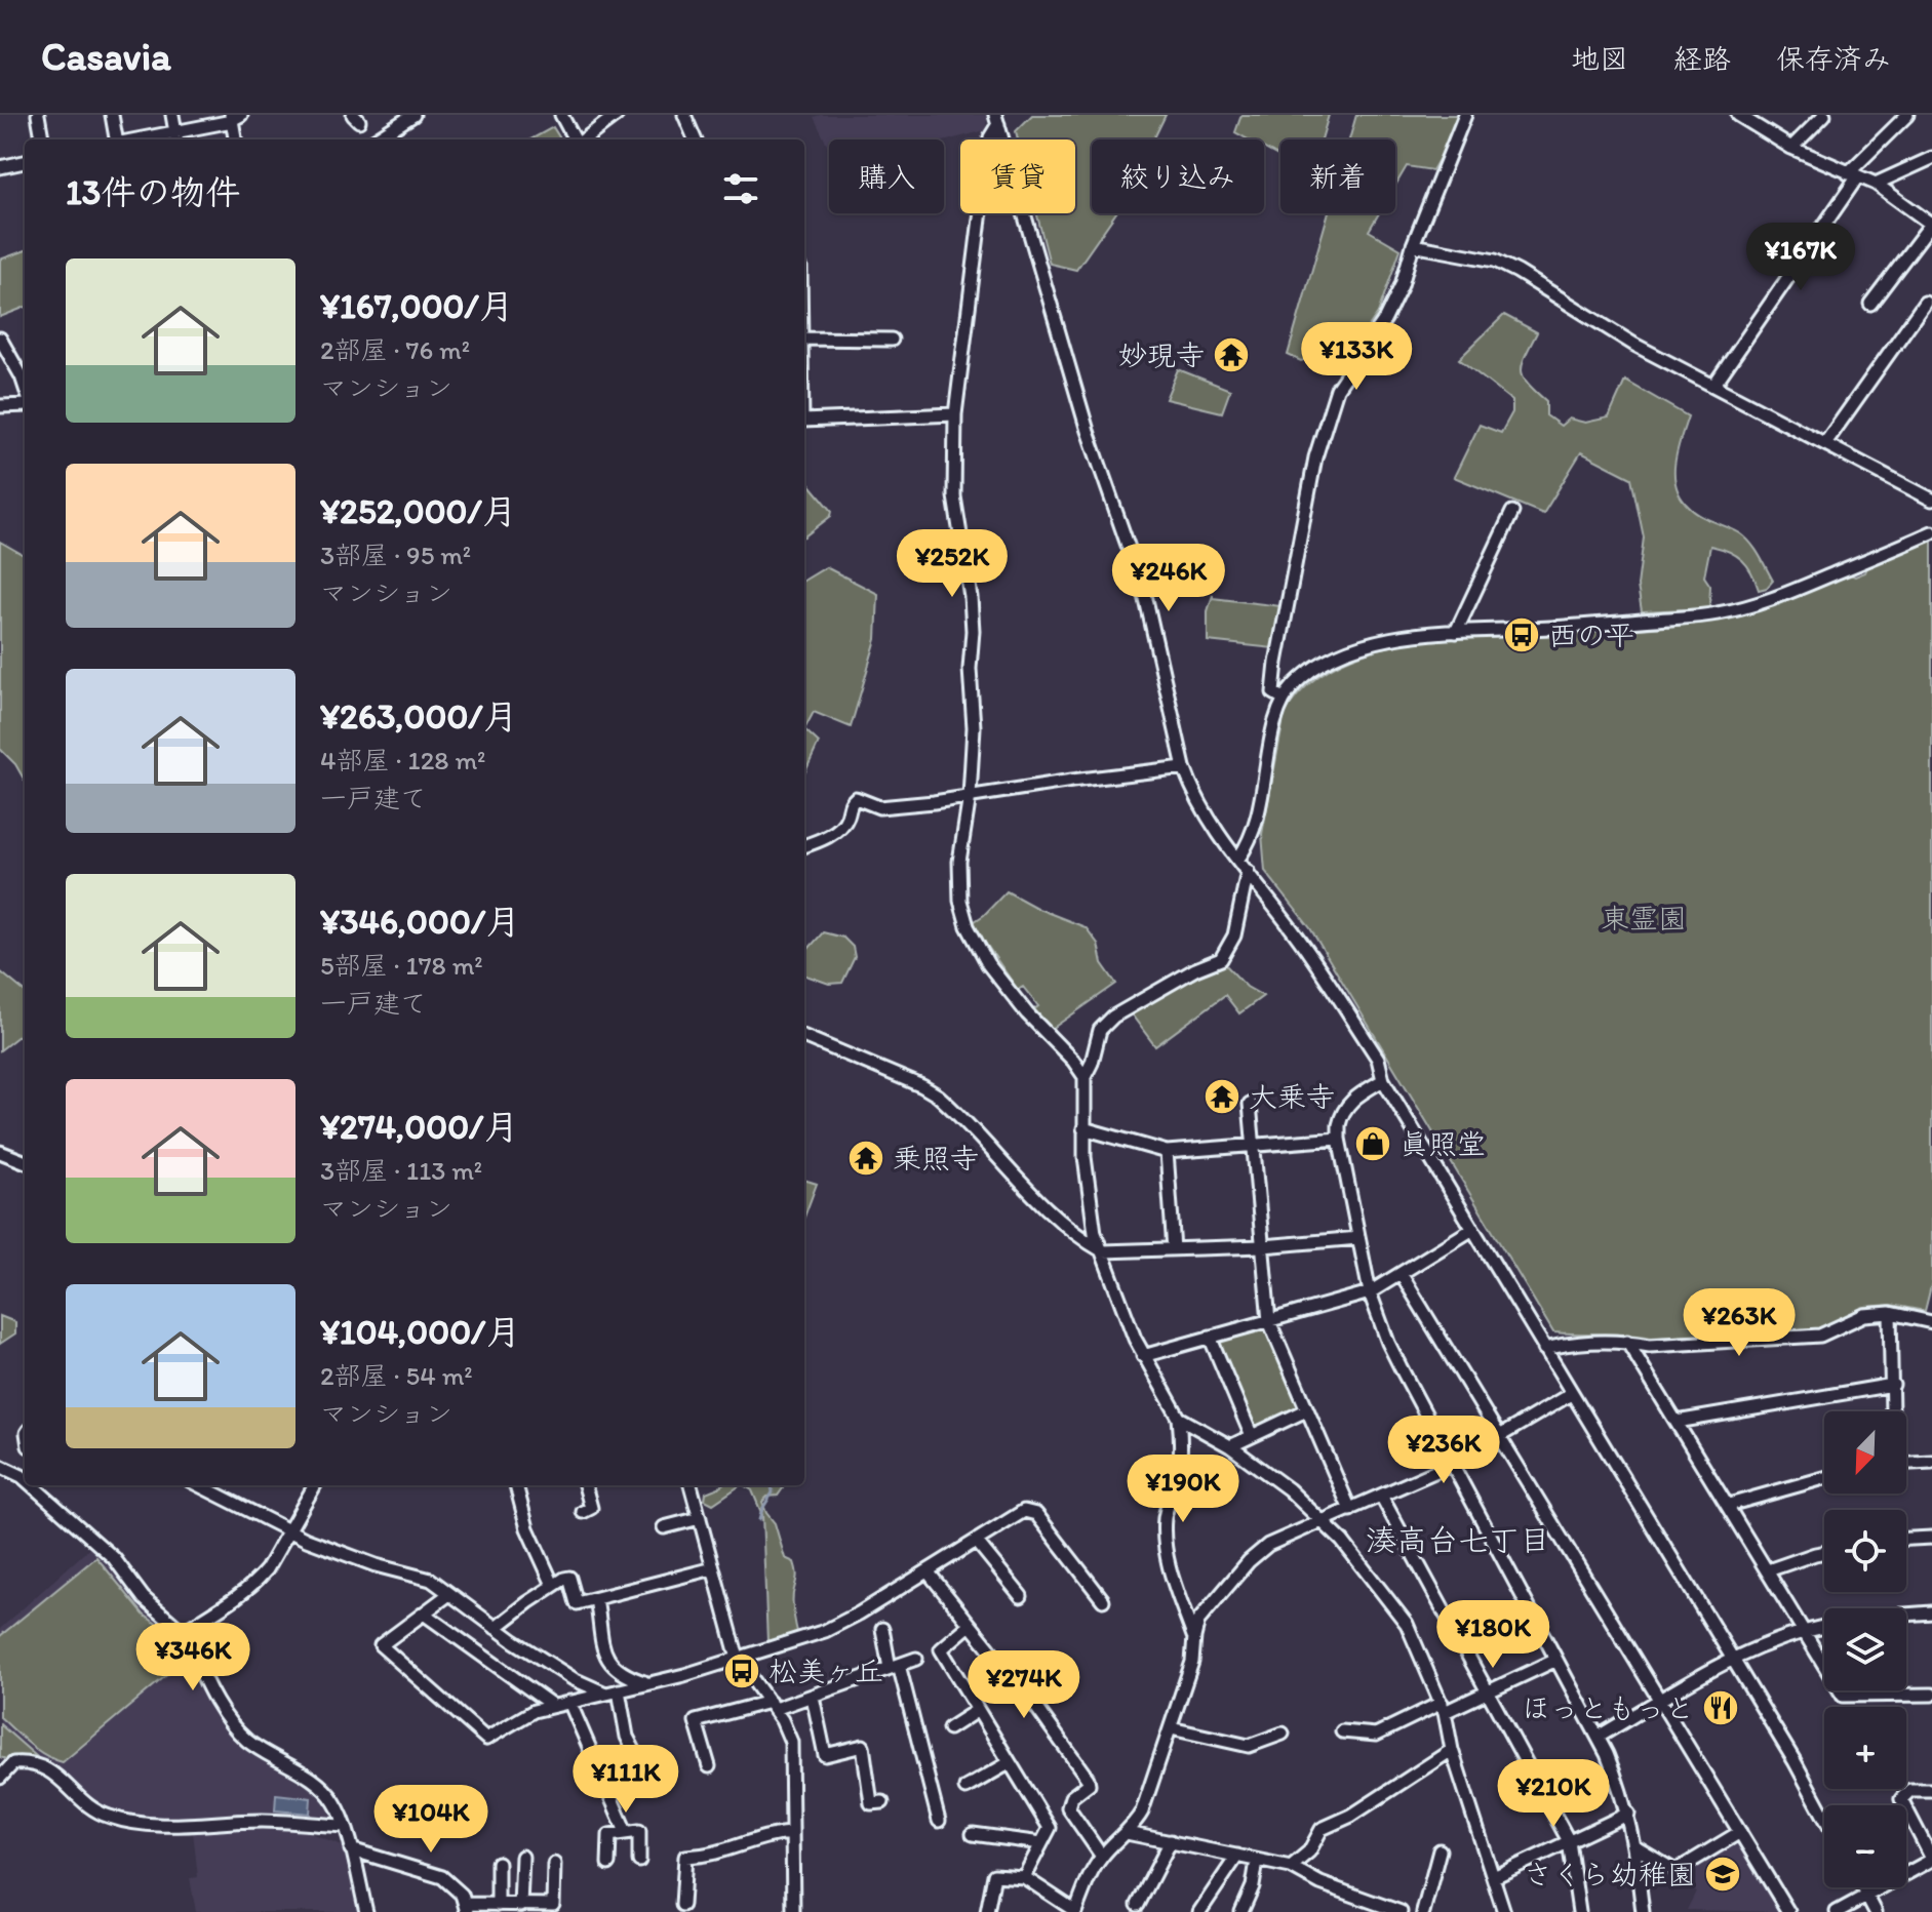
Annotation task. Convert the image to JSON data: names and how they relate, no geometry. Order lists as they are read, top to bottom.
{
  "districts": ["湊高台七丁目"],
  "parks": ["東霊園"],
  "places": {
    "temple": ["妙現寺", "大乗寺", "乗照寺"],
    "bus stop": ["西の平", "松美ヶ丘"],
    "shop": ["眞照堂"],
    "restaurant": ["ほっともっと"],
    "school or university": ["さくら幼稚園"]
  },
  "north": "bottom left",
  "page": {
    "header": "Casavia",
    "nav": ["地図", "経路", "保存済み"],
    "chip": [
      "購入",
      "賃貸",
      "絞り込み",
      "新着"
    ],
    "heading": "13件の物件",
    "price": [
      "¥167K",
      "¥133K",
      "¥252K",
      "¥246K",
      "¥263K",
      "¥236K",
      "¥190K",
      "¥180K",
      "¥346K",
      "¥274K",
      "¥111K",
      "¥210K",
      "¥104K"
    ],
    "list": [
      {
        "name": "¥167,000/月",
        "note": "2部屋 · 76 m² · マンション"
      },
      {
        "name": "¥252,000/月",
        "note": "3部屋 · 95 m² · マンション"
      },
      {
        "name": "¥263,000/月",
        "note": "4部屋 · 128 m² · 一戸建て"
      },
      {
        "name": "¥346,000/月",
        "note": "5部屋 · 178 m² · 一戸建て"
      },
      {
        "name": "¥274,000/月",
        "note": "3部屋 · 113 m² · マンション"
      },
      {
        "name": "¥104,000/月",
        "note": "2部屋 · 54 m² · マンション"
      }
    ],
    "map_buttons": ["+", "−"]
  }
}
